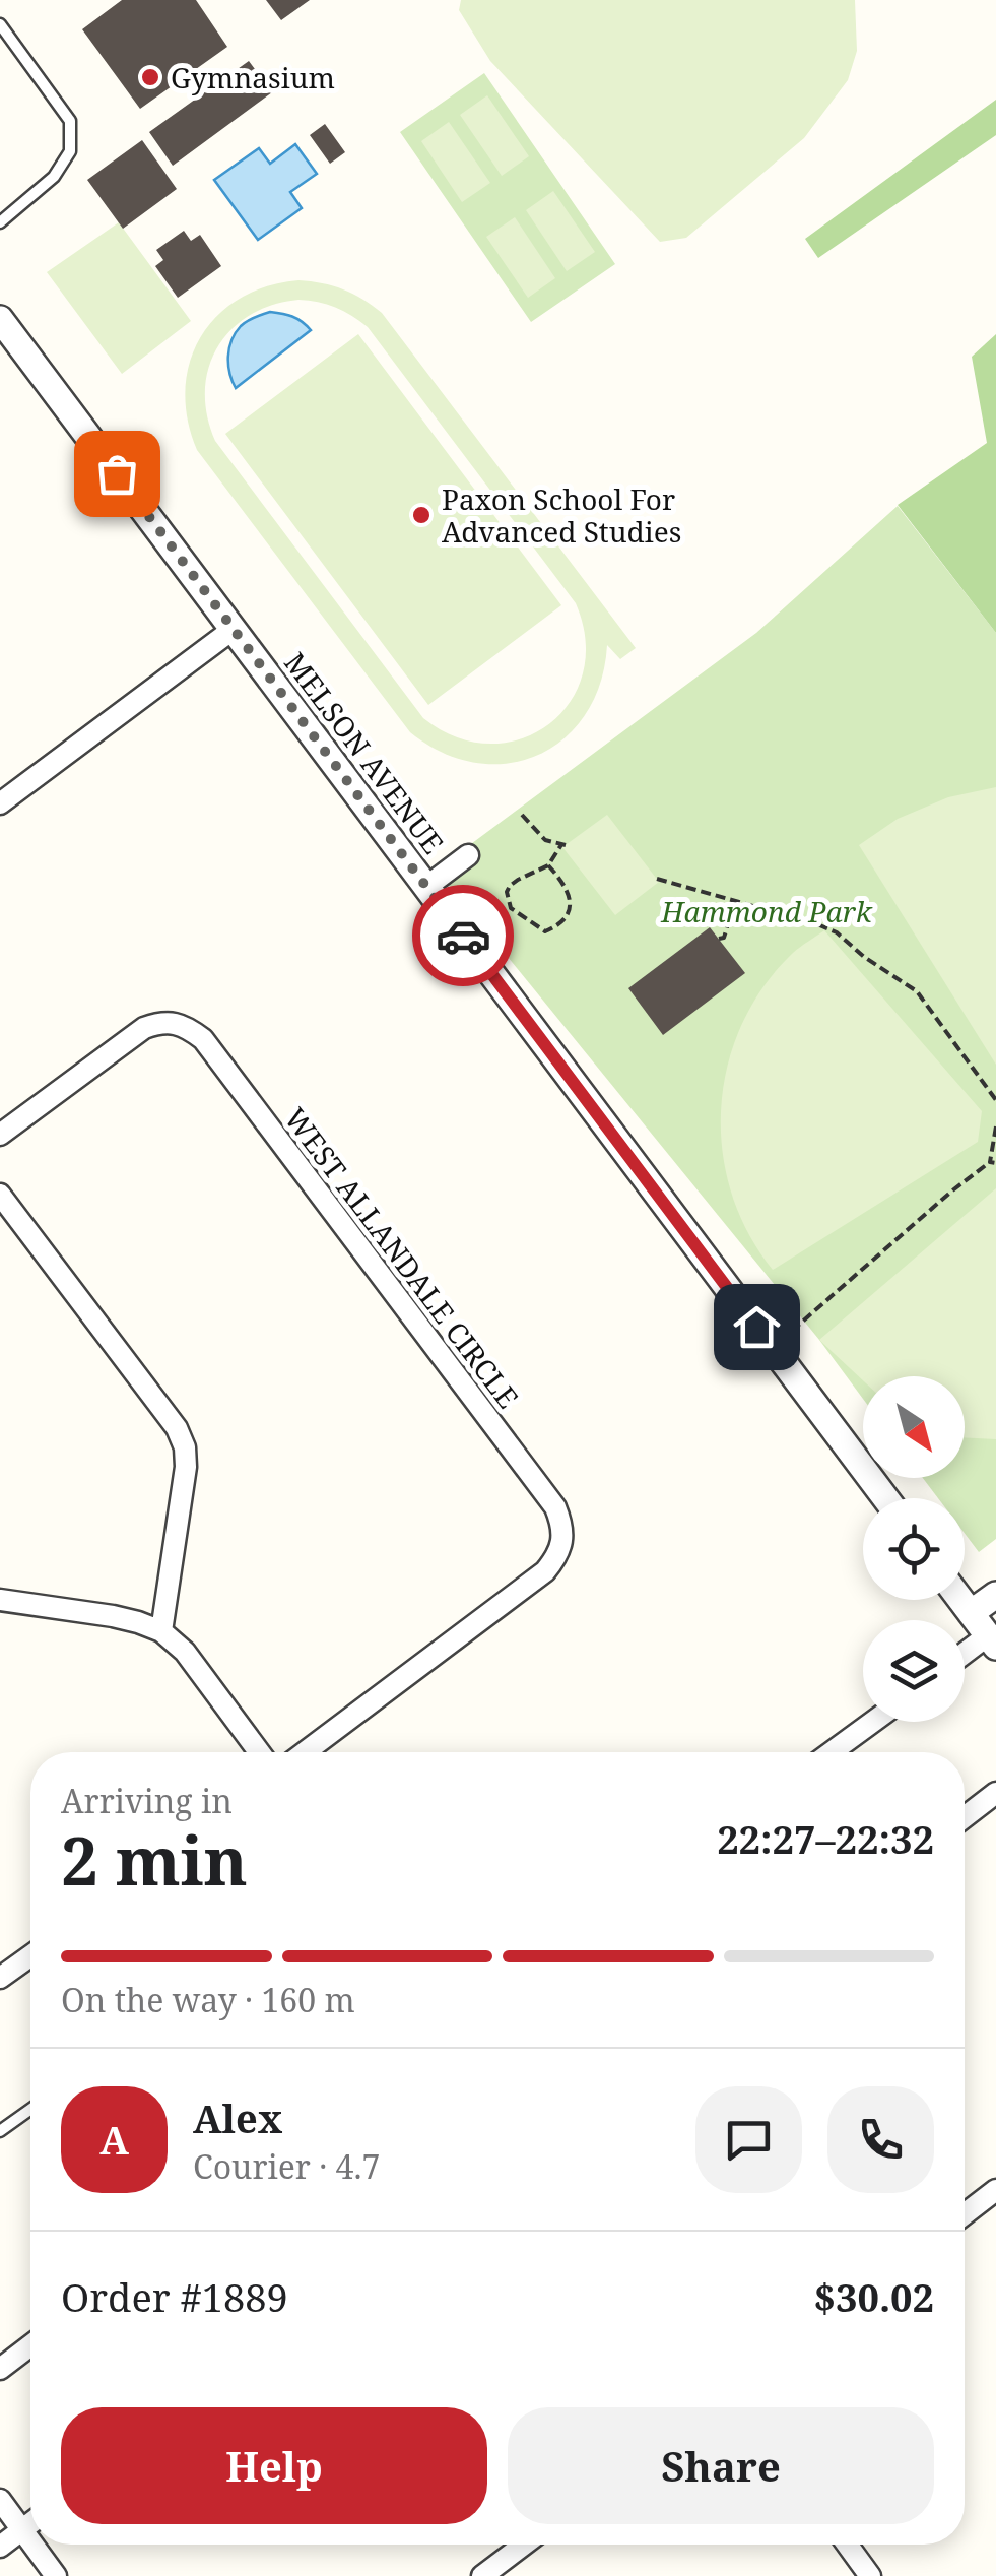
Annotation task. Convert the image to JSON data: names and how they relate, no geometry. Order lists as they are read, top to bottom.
{
  "streets": {
    "street": ["MELSON AVENUE", "WEST ALLANDALE CIRCLE"]
  },
  "parks": ["Hammond Park"],
  "places": ["Gymnasium", "Paxon School For Advanced Studies"],
  "north": "bottom right",
  "page": {
    "heading": ["2 min", "Arriving in", "22:27–22:32"],
    "panel": [
      "Alex",
      "Courier · 4.7",
      "Order #1889",
      "$30.02"
    ],
    "bar": "On the way · 160 m",
    "round": "A",
    "buttons": ["Help", "Share"]
  }
}
